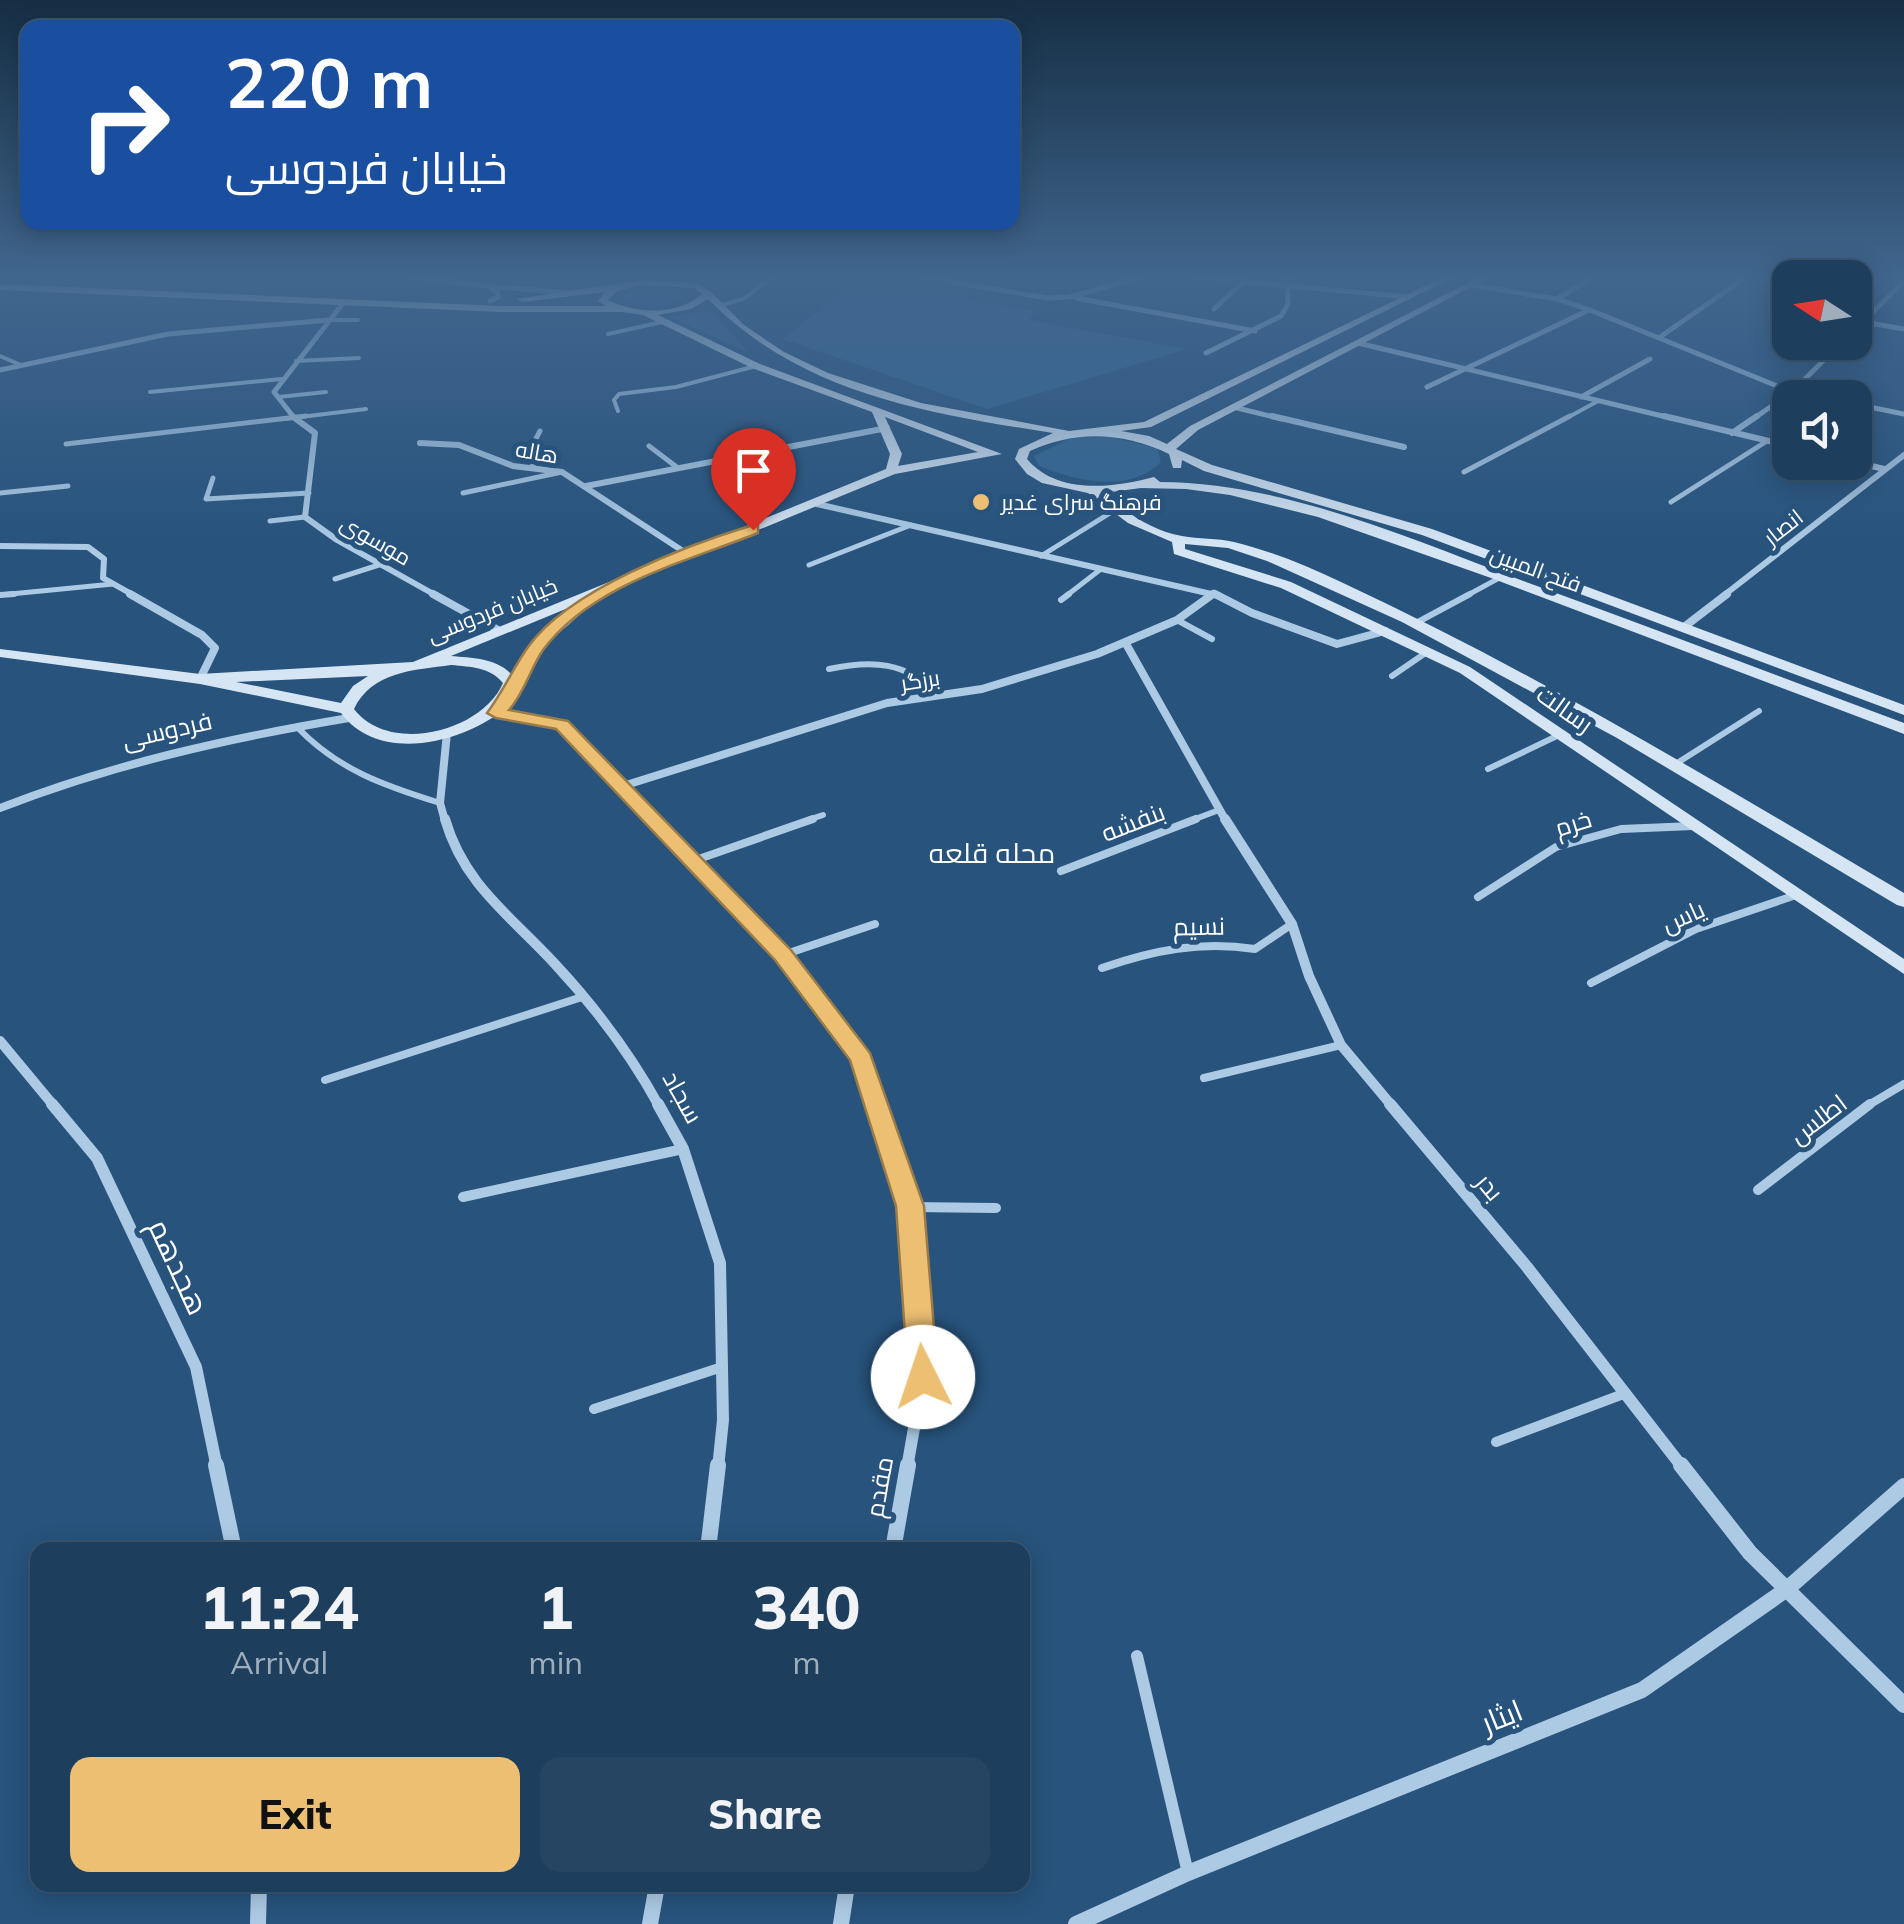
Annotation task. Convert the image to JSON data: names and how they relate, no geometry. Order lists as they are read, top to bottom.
{
  "streets": {
    "street": [
      "هاله",
      "انصار",
      "موسوی",
      "فتح المبین",
      "خیابان فردوسی",
      "برزگر",
      "رسالت",
      "فردوسی",
      "سجاد",
      "بدر",
      "هجدهم",
      "مقدم",
      "ایثار"
    ],
    "lane": [
      "بنفشه",
      "خرم",
      "یاس",
      "نسیم",
      "اطلس"
    ]
  },
  "crossings": [
    ["انصار", "فتح المبین"],
    ["موسوی", "خیابان فردوسی"],
    ["فتح المبین", "رسالت"],
    ["خیابان فردوسی", "مقدم"],
    ["برزگر", "بدر"],
    ["برزگر", "مقدم"],
    ["رسالت", "خرم"],
    ["رسالت", "یاس"],
    ["بنفشه", "بدر"],
    ["نسیم", "بدر"],
    ["بدر", "ایثار"]
  ],
  "districts": ["محله قلعه"],
  "places": ["فرهنگ سرای غدیر"],
  "north": "left",
  "page": {
    "turn": ["220 m", "خیابان فردوسی"],
    "eta": [
      "11:24",
      "Arrival",
      "1",
      "min",
      "340",
      "m"
    ],
    "buttons": ["Exit", "Share"]
  }
}
